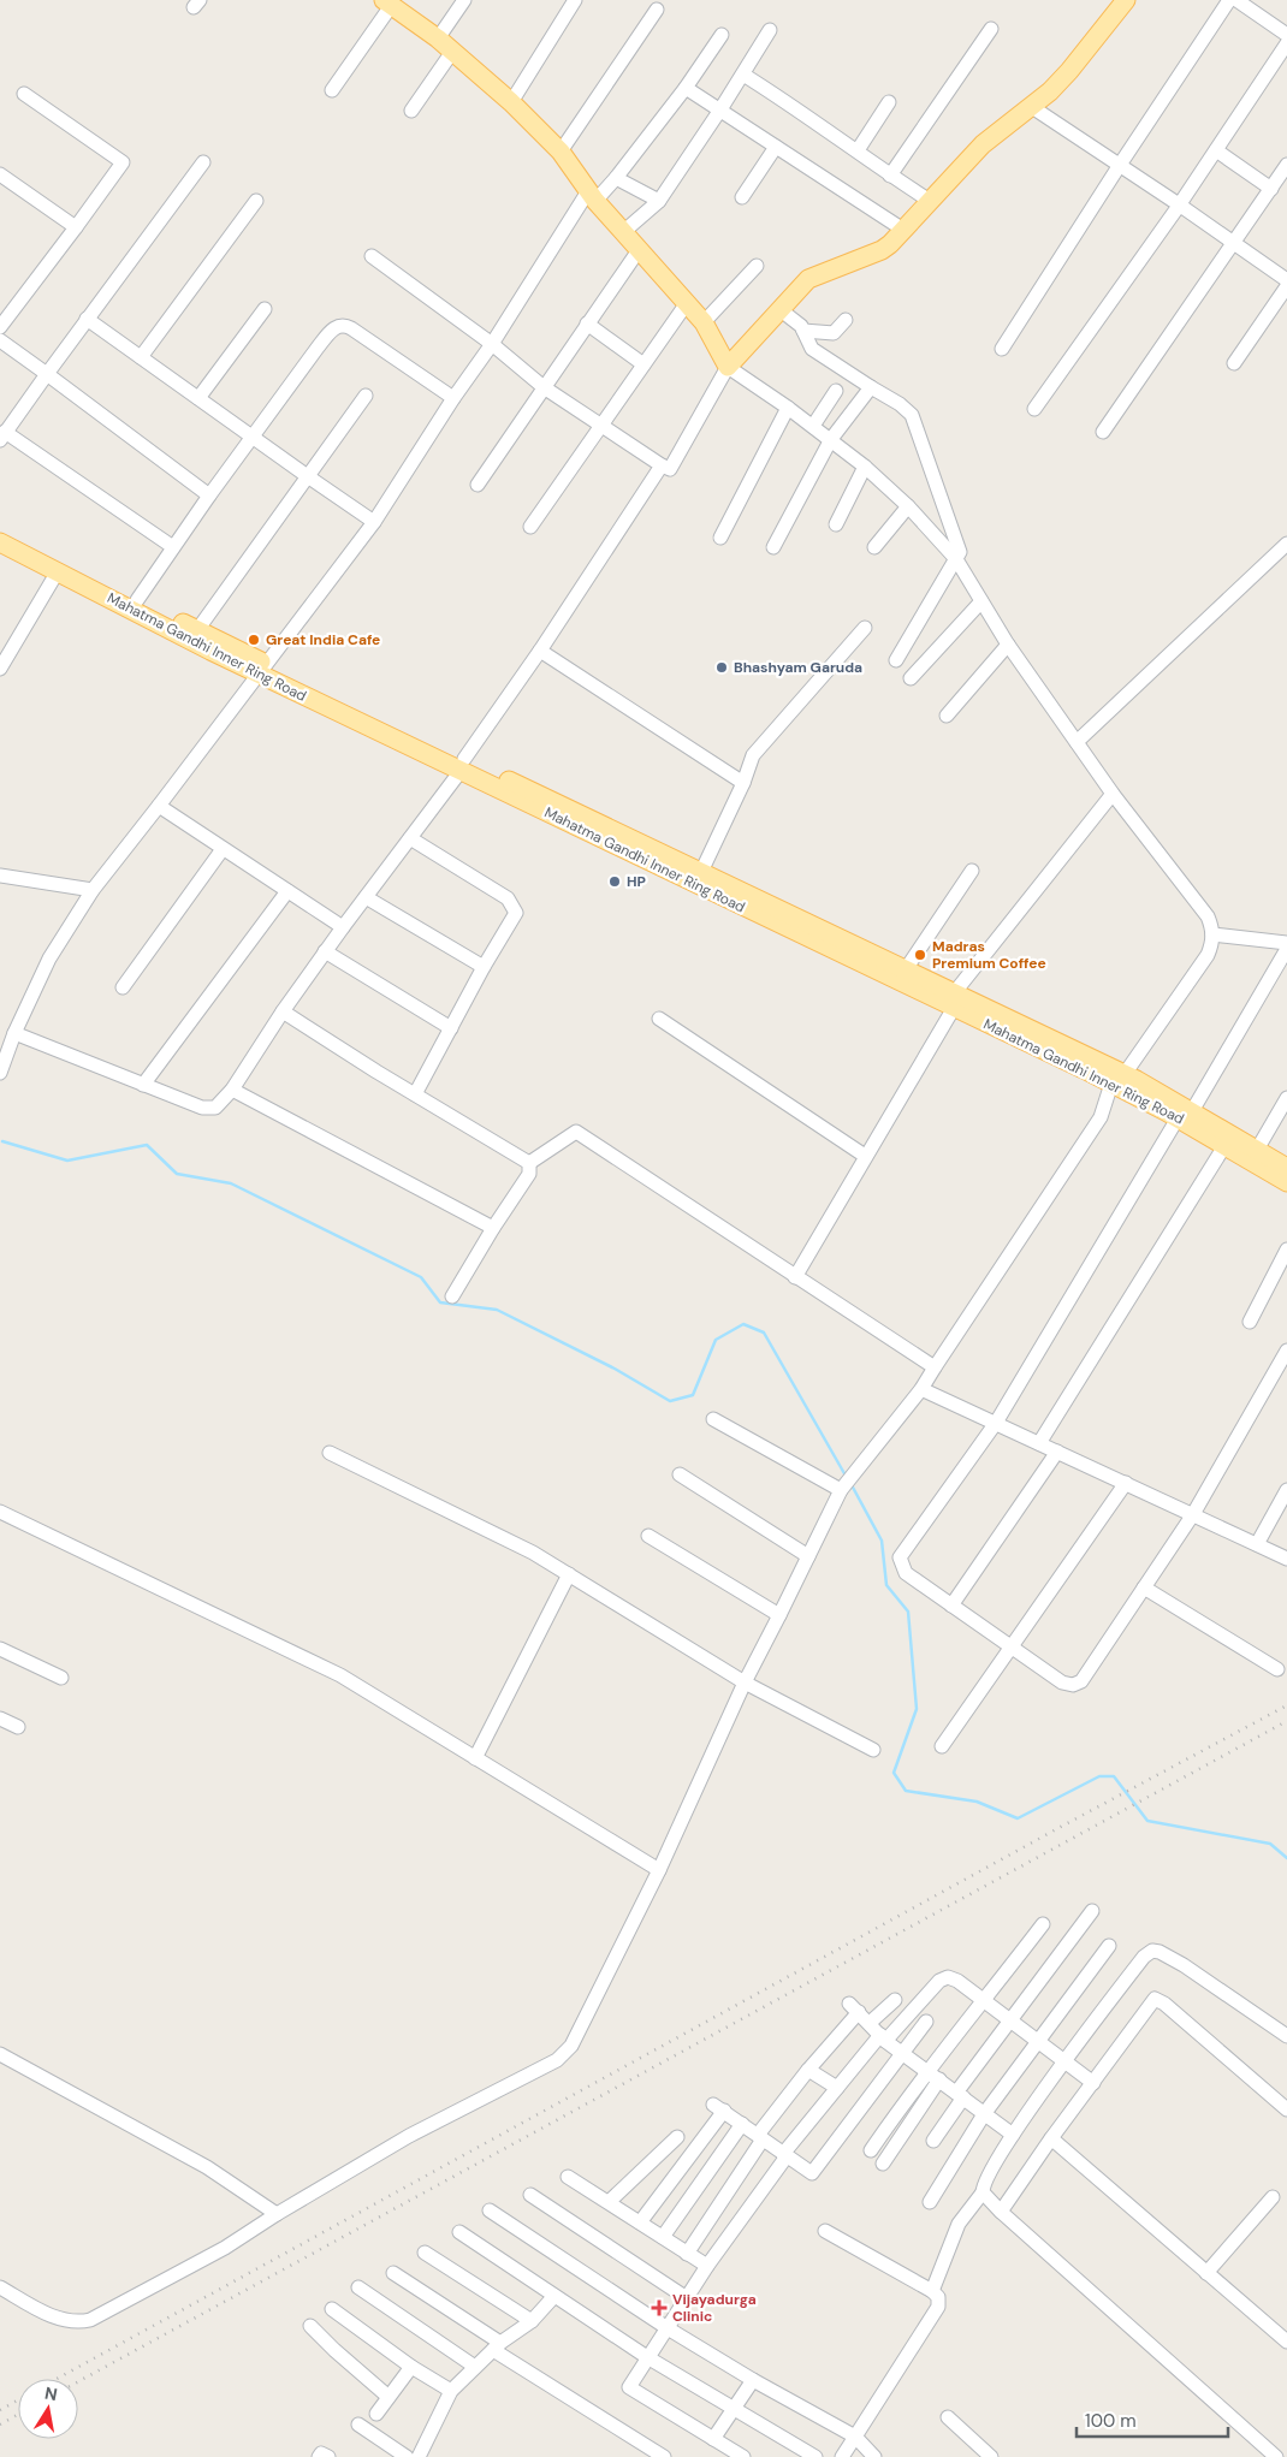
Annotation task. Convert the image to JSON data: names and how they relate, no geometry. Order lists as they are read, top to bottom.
{
  "streets": {
    "main road": ["Mahatma Gandhi Inner Ring Road"]
  },
  "places": {
    "other": [
      "Great India Cafe",
      "Bhashyam Garuda",
      "HP",
      "Madras Premium Coffee"
    ],
    "health": ["Vijayadurga Clinic"]
  },
  "scale_bar": "100 m",
  "north": "top"
}
